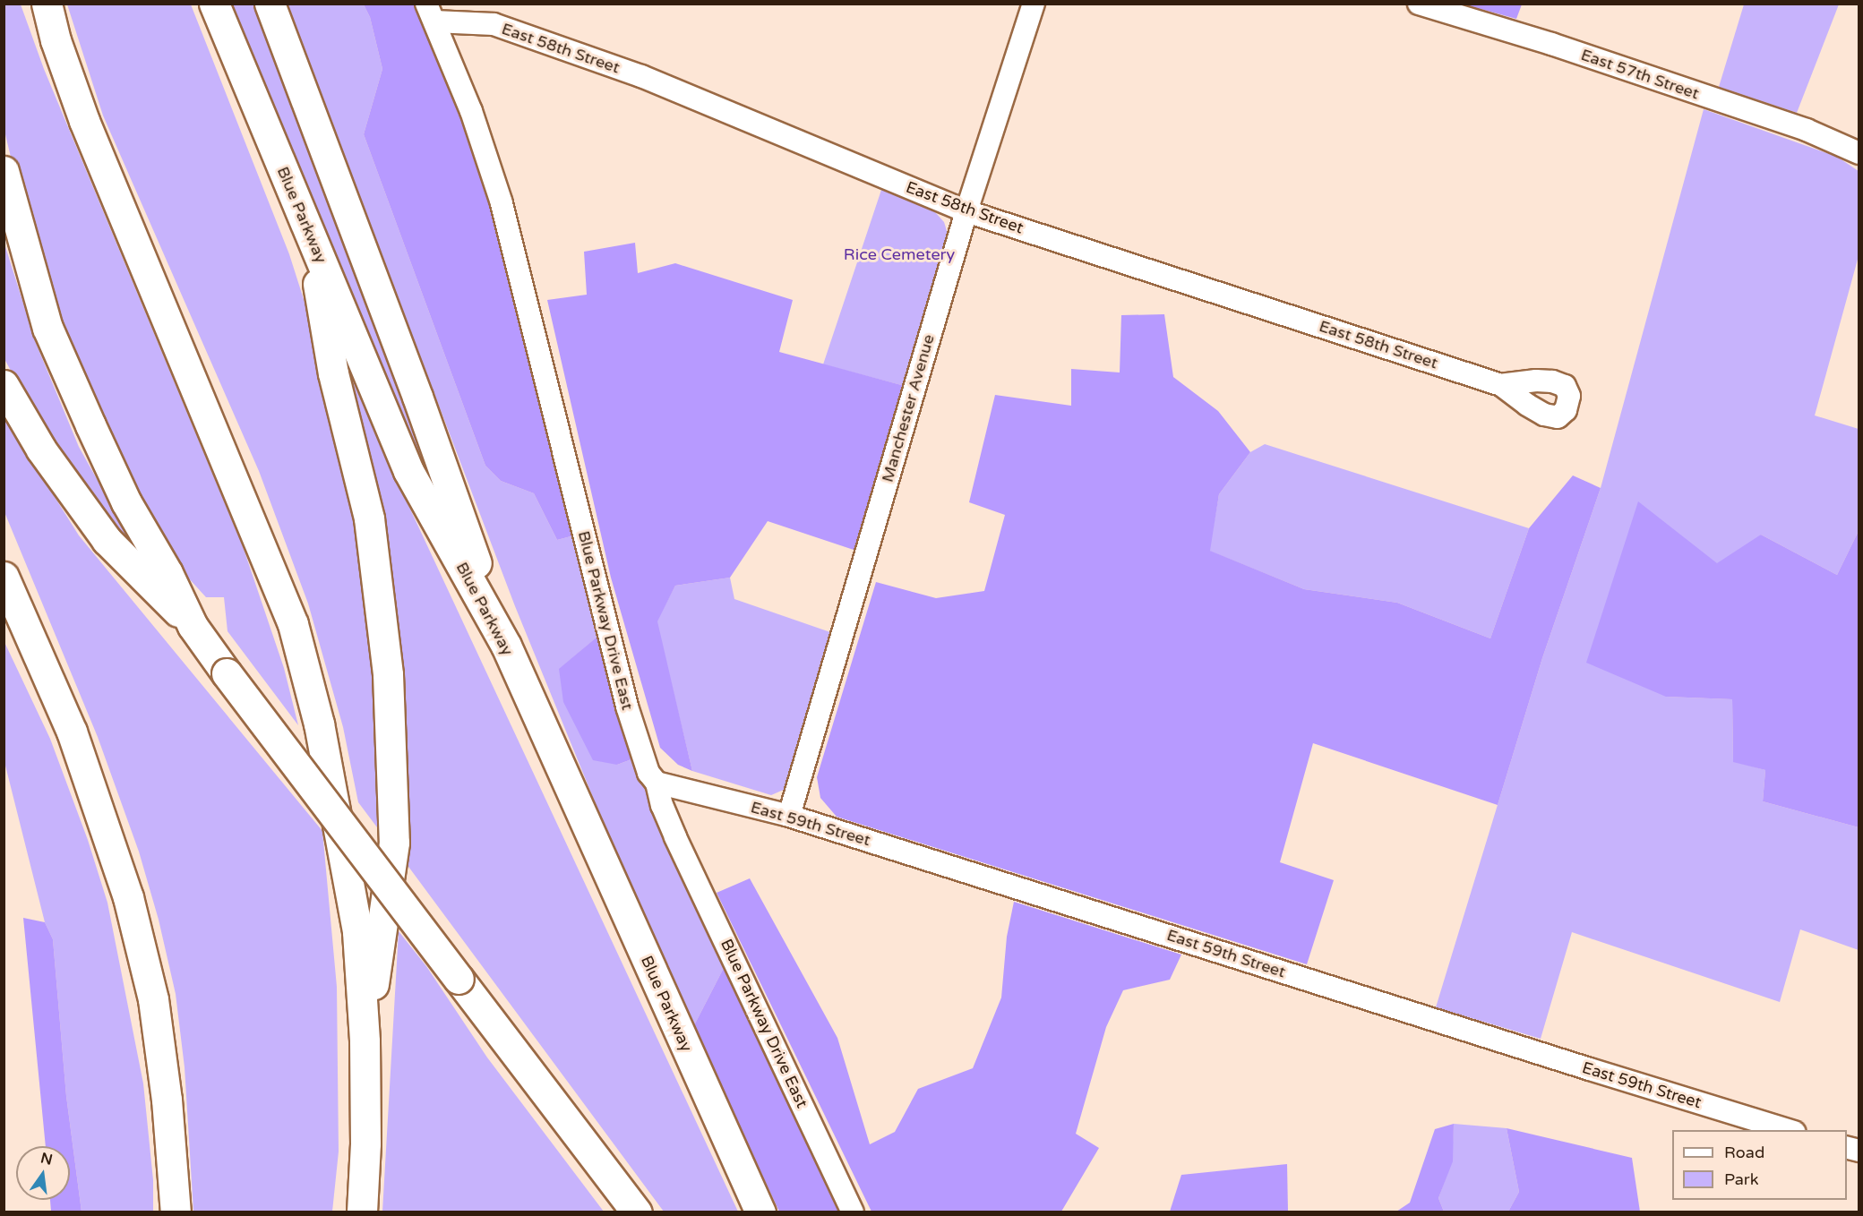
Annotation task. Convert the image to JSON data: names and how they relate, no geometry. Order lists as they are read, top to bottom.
{
  "streets": {
    "highway": ["Blue Parkway"],
    "street": [
      "East 58th Street",
      "East 57th Street",
      "Manchester Avenue",
      "Blue Parkway Drive East",
      "East 59th Street"
    ]
  },
  "crossings": [
    ["East 58th Street", "Manchester Avenue"],
    ["East 58th Street", "Blue Parkway Drive East"],
    ["Manchester Avenue", "East 59th Street"],
    ["Blue Parkway Drive East", "East 59th Street"]
  ],
  "parks": ["Rice Cemetery"],
  "legend": ["Road", "Park"],
  "north": "top"
}
